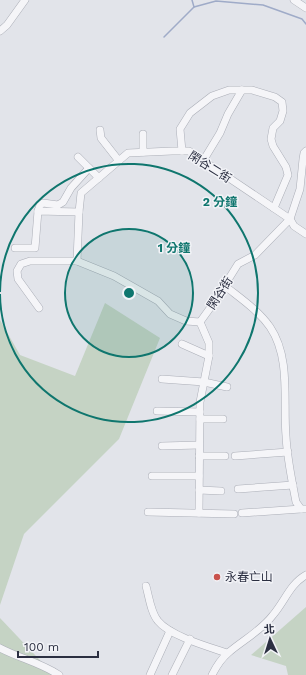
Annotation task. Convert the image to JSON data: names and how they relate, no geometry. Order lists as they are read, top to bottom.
{
  "streets": {
    "street": ["閑谷二街", "閑谷街"]
  },
  "crossings": [
    ["閑谷二街", "閑谷街"]
  ],
  "places": ["永春亡山"],
  "scale_bar": "100 m",
  "north": "top",
  "rings": ["2 分鐘", "1 分鐘"]
}
